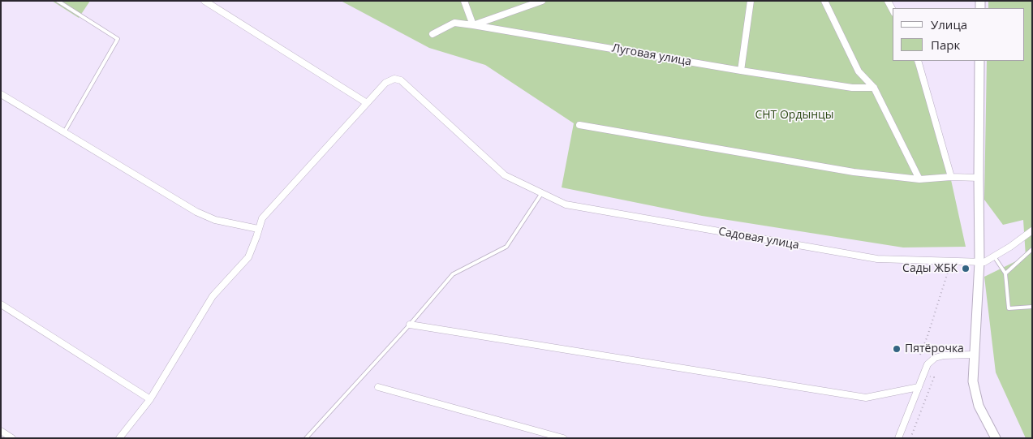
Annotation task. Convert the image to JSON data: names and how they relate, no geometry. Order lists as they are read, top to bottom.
{
  "streets": {
    "street": ["Луговая улица", "Садовая улица"]
  },
  "parks": ["СНТ Ордынцы"],
  "places": ["Сады ЖБК", "Пятёрочка"],
  "legend": ["Улица", "Парк"]
}
